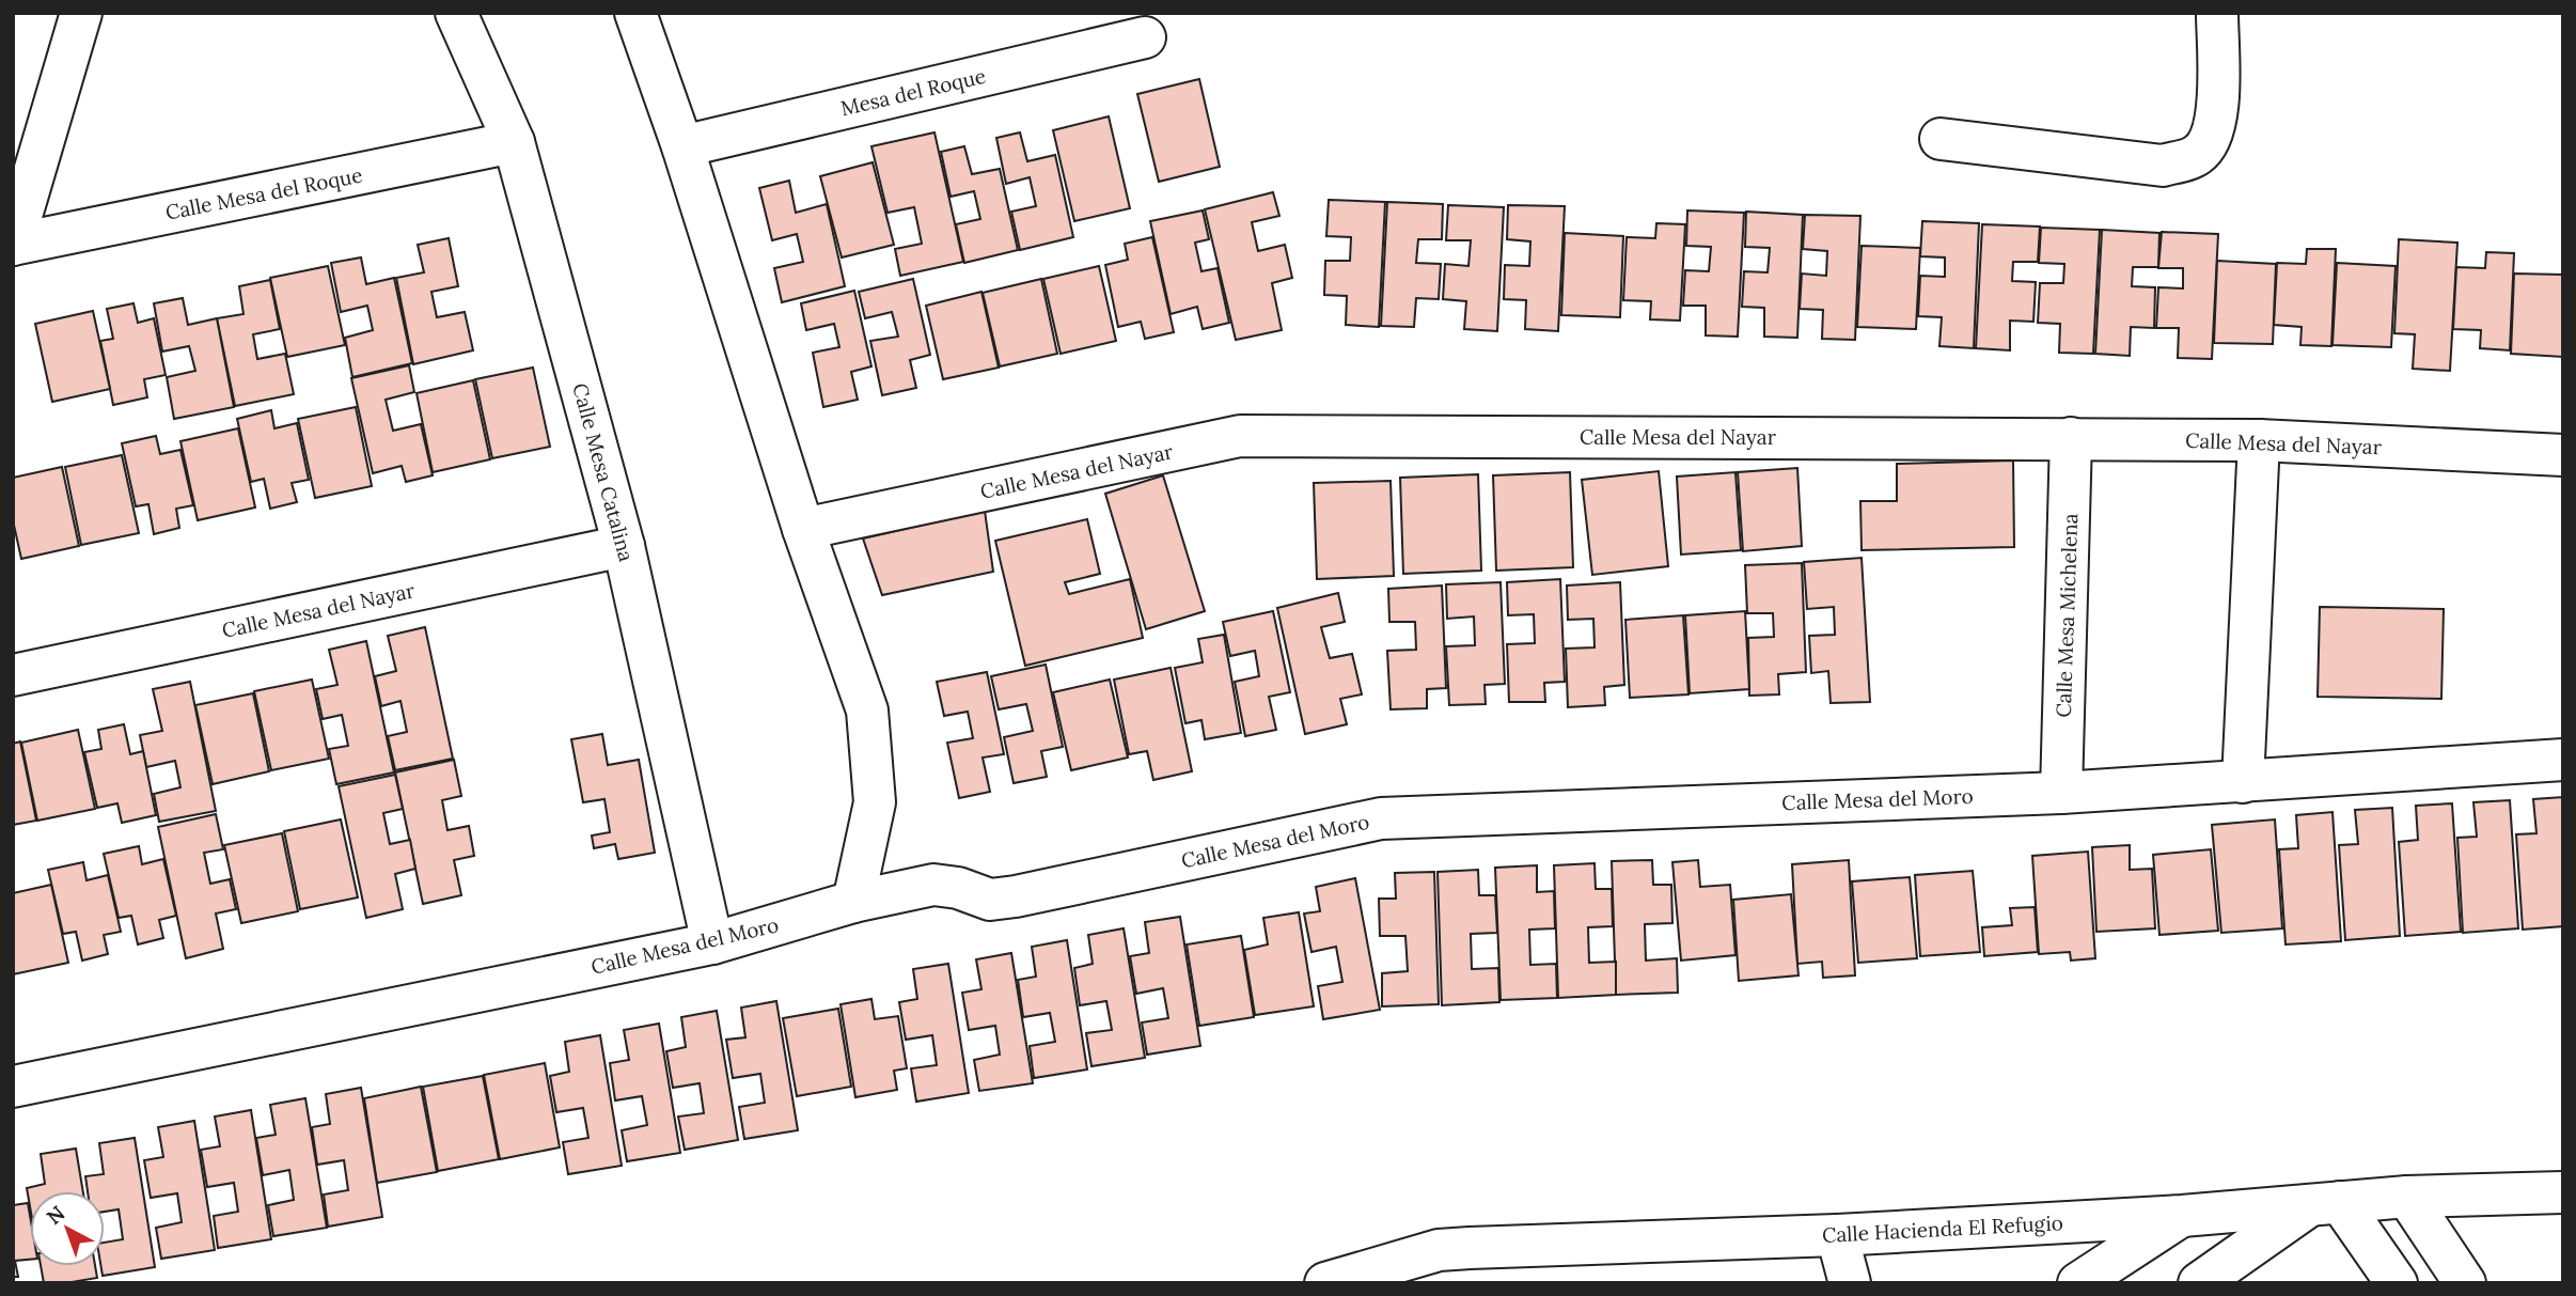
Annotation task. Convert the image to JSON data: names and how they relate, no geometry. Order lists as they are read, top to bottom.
{
  "streets": {
    "street": [
      "Mesa del Roque",
      "Calle Mesa del Roque",
      "Calle Mesa del Nayar",
      "Calle Mesa Catalina",
      "Calle Mesa Michelena",
      "Calle Mesa del Moro",
      "Calle Hacienda El Refugio"
    ]
  },
  "crossings": [
    ["Calle Mesa del Roque", "Calle Mesa Catalina"],
    ["Calle Mesa del Nayar", "Calle Mesa Catalina"],
    ["Calle Mesa del Nayar", "Calle Mesa Michelena"],
    ["Calle Mesa Catalina", "Calle Mesa del Moro"],
    ["Calle Mesa Michelena", "Calle Mesa del Moro"]
  ],
  "north": "top left"
}
